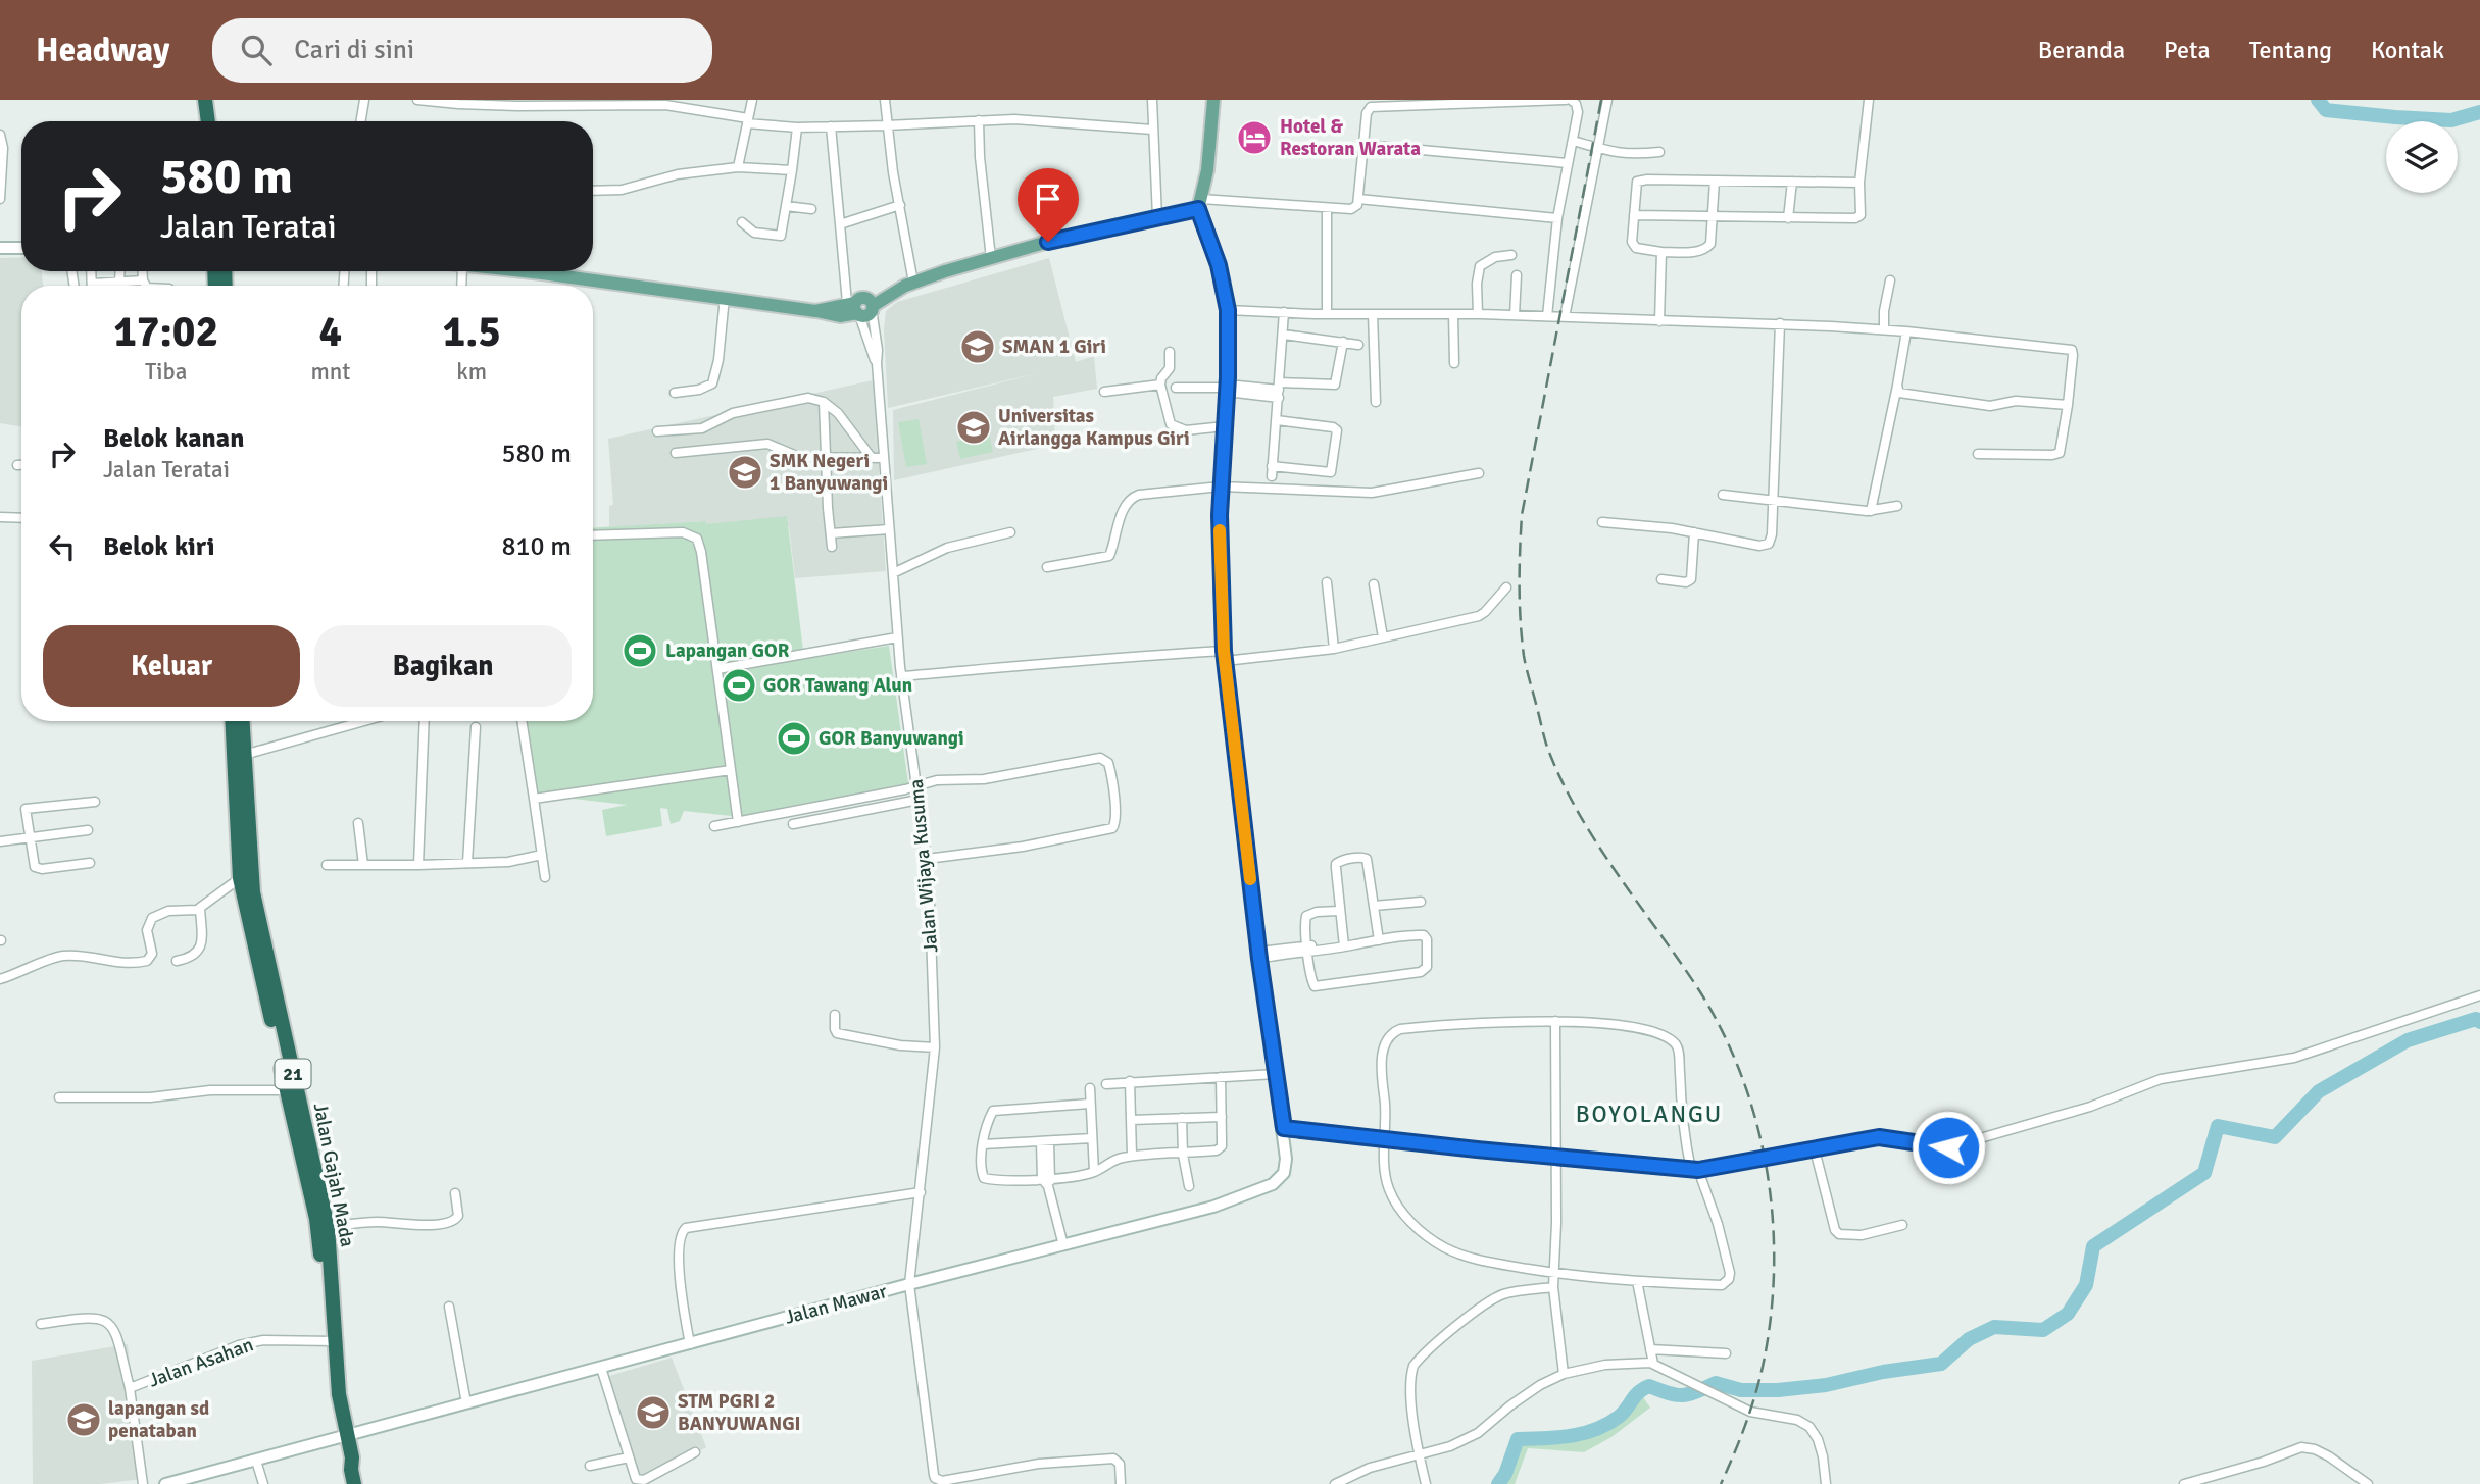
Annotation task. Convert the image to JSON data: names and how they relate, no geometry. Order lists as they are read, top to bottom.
{
  "streets": {
    "highway": ["21", "Jalan Gajah Mada"],
    "street": ["Jalan Wijaya Kusuma", "Jalan Mawar", "Jalan Asahan"]
  },
  "crossings": [
    ["Jalan Wijaya Kusuma", "Jalan Mawar"],
    ["21", "Jalan Gajah Mada"],
    ["21", "Jalan Mawar"],
    ["21", "Jalan Asahan"],
    ["Jalan Gajah Mada", "Jalan Mawar"],
    ["Jalan Gajah Mada", "Jalan Asahan"]
  ],
  "districts": ["BOYOLANGU"],
  "places": {
    "hotel": ["Hotel & Restoran Warata"],
    "school or university": [
      "SMAN 1 Giri",
      "Universitas Airlangga Kampus Giri",
      "SMK Negeri 1 Banyuwangi",
      "STM PGRI 2 BANYUWANGI",
      "lapangan sd penataban"
    ],
    "sports": ["Lapangan GOR", "GOR Tawang Alun", "GOR Banyuwangi"]
  },
  "page": {
    "header": "Headway",
    "search": "Cari di sini",
    "nav": [
      "Beranda",
      "Peta",
      "Tentang",
      "Kontak"
    ],
    "turn": ["580 m", "Jalan Teratai"],
    "eta": [
      "17:02",
      "Tiba",
      "4",
      "mnt",
      "1.5",
      "km"
    ],
    "list": [
      {
        "name": "Belok kanan",
        "note": "Jalan Teratai",
        "value": "580 m"
      },
      {
        "name": "Belok kiri",
        "value": "810 m"
      }
    ],
    "buttons": ["Keluar", "Bagikan"]
  }
}
